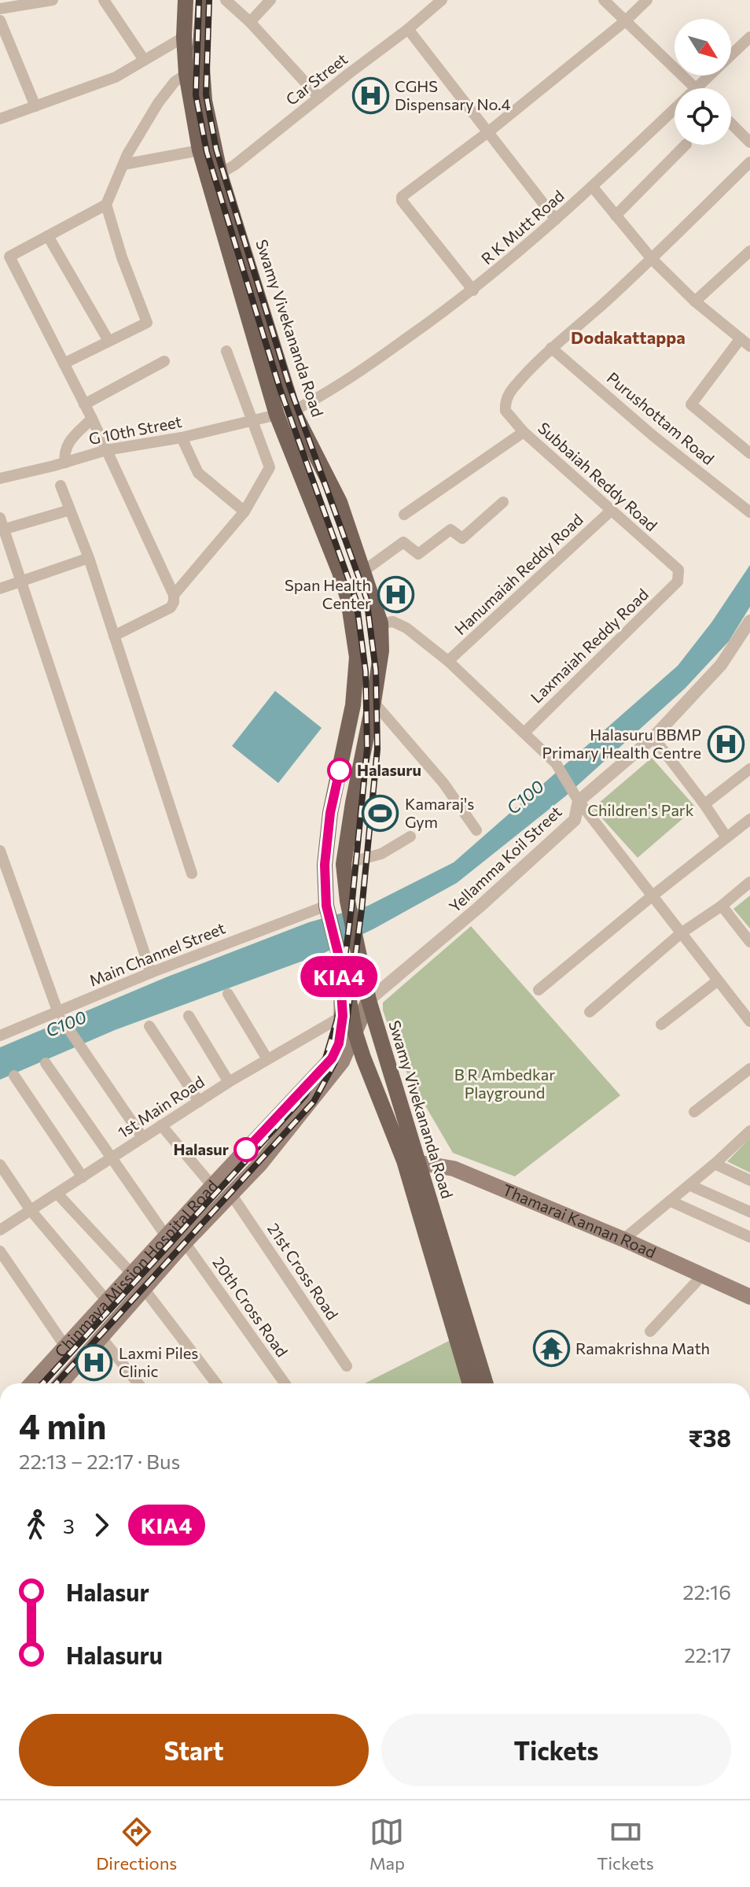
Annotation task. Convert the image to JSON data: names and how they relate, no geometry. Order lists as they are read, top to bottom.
{
  "streets": {
    "main road": ["Swamy Vivekananda Road", "Thamarai Kannan Road", "Chinmaya Mission Hospital Road"],
    "street": [
      "Car Street",
      "R K Mutt Road",
      "Purushottam Road",
      "G 10th Street",
      "Subbaiah Reddy Road",
      "Hanumaiah Reddy Road",
      "Laxmaiah Reddy Road",
      "Yellamma Koil Street",
      "Main Channel Street",
      "1st Main Road",
      "21st Cross Road",
      "20th Cross Road"
    ]
  },
  "crossings": [
    ["Car Street", "Swamy Vivekananda Road"],
    ["R K Mutt Road", "Swamy Vivekananda Road"],
    ["R K Mutt Road", "G 10th Street"],
    ["Swamy Vivekananda Road", "G 10th Street"],
    ["Swamy Vivekananda Road", "Yellamma Koil Street"],
    ["Swamy Vivekananda Road", "Main Channel Street"],
    ["Swamy Vivekananda Road", "Thamarai Kannan Road"],
    ["Swamy Vivekananda Road", "Chinmaya Mission Hospital Road"],
    ["Purushottam Road", "Subbaiah Reddy Road"],
    ["Subbaiah Reddy Road", "Hanumaiah Reddy Road"],
    ["Subbaiah Reddy Road", "Laxmaiah Reddy Road"],
    ["Yellamma Koil Street", "Chinmaya Mission Hospital Road"],
    ["1st Main Road", "Chinmaya Mission Hospital Road"],
    ["Chinmaya Mission Hospital Road", "21st Cross Road"],
    ["Chinmaya Mission Hospital Road", "20th Cross Road"]
  ],
  "districts": ["Dodakattappa"],
  "water": ["C100"],
  "parks": ["Children's Park", "B R Ambedkar Playground"],
  "places": {
    "hospital": [
      "CGHS Dispensary No.4",
      "Span Health Center",
      "Halasuru BBMP Primary Health Centre",
      "Laxmi Piles Clinic"
    ],
    "other": ["Halasuru", "Halasur"],
    "sports": ["Kamaraj's Gym"],
    "temple": ["Ramakrishna Math"]
  },
  "lines": ["bus line KIA4"],
  "north": "bottom right",
  "page": {
    "on_map": "KIA4",
    "heading": ["4 min", "22:13 – 22:17 · Bus", "₹38"],
    "legs": ["3", "KIA4"],
    "list": [
      {
        "name": "Halasur",
        "value": "22:16"
      },
      {
        "name": "Halasuru",
        "value": "22:17"
      }
    ],
    "buttons": ["Start", "Tickets"],
    "tabs": ["Directions", "Map", "Tickets"]
  }
}
